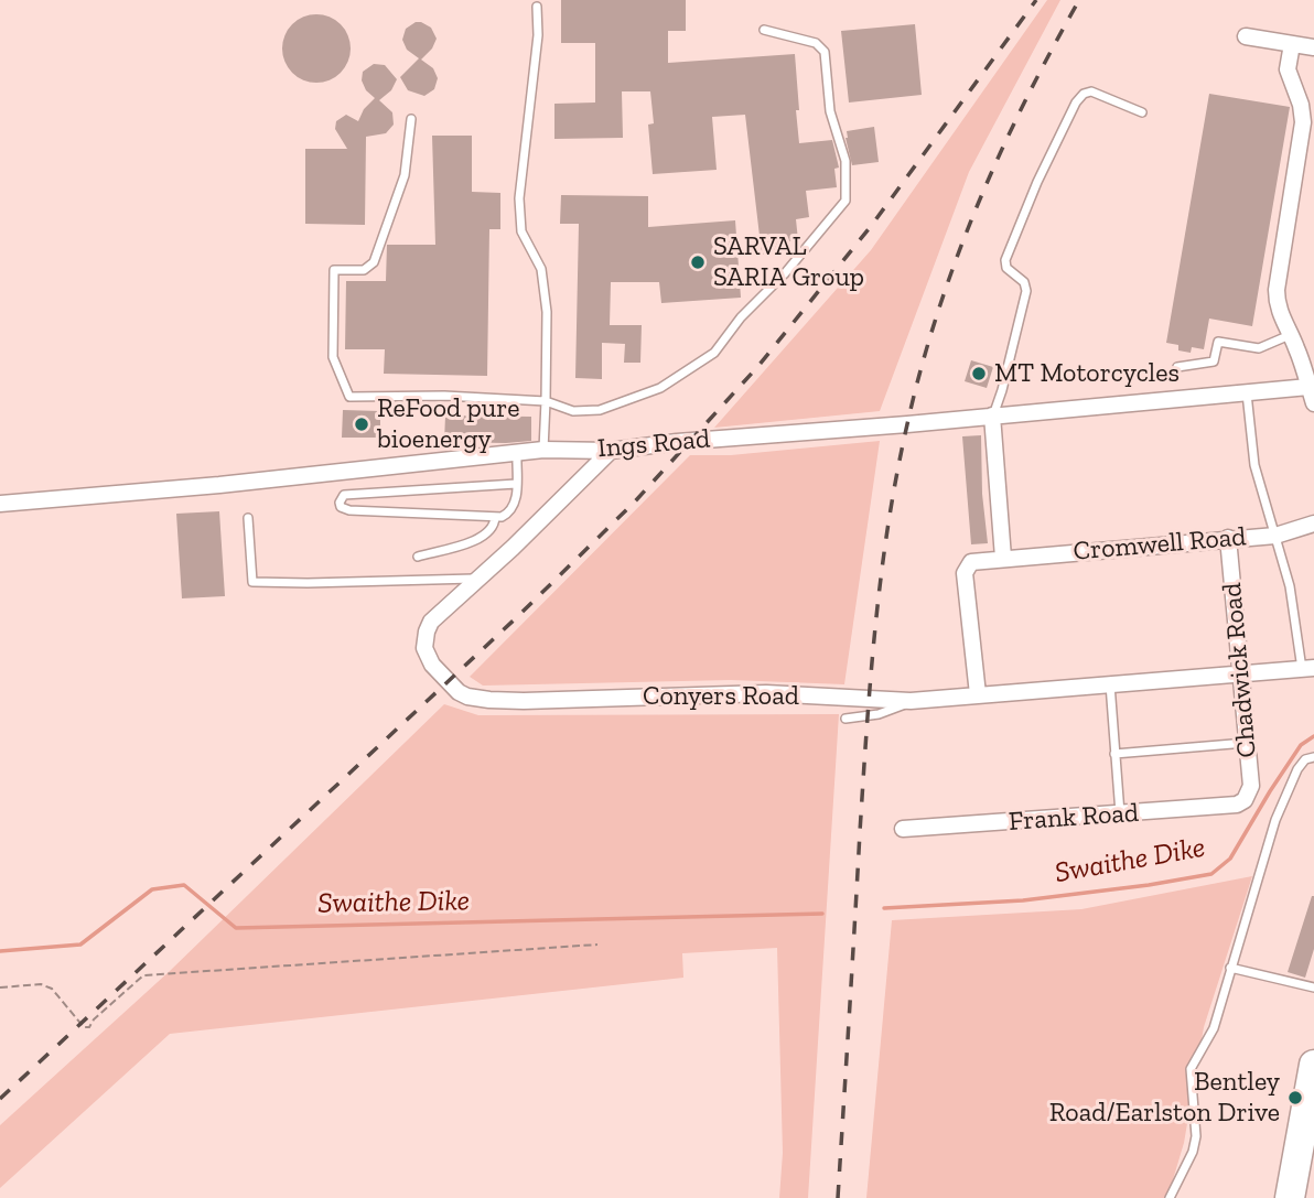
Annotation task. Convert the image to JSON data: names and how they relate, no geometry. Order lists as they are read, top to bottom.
{
  "streets": {
    "street": [
      "Ings Road",
      "Cromwell Road",
      "Chadwick Road",
      "Conyers Road",
      "Frank Road"
    ]
  },
  "crossings": [
    ["Ings Road", "Conyers Road"],
    ["Cromwell Road", "Chadwick Road"],
    ["Cromwell Road", "Conyers Road"],
    ["Chadwick Road", "Conyers Road"],
    ["Chadwick Road", "Frank Road"]
  ],
  "water": ["Swaithe Dike"],
  "places": [
    "SARVAL SARIA Group",
    "MT Motorcycles",
    "ReFood pure bioenergy",
    "Bentley Road/Earlston Drive"
  ]
}
